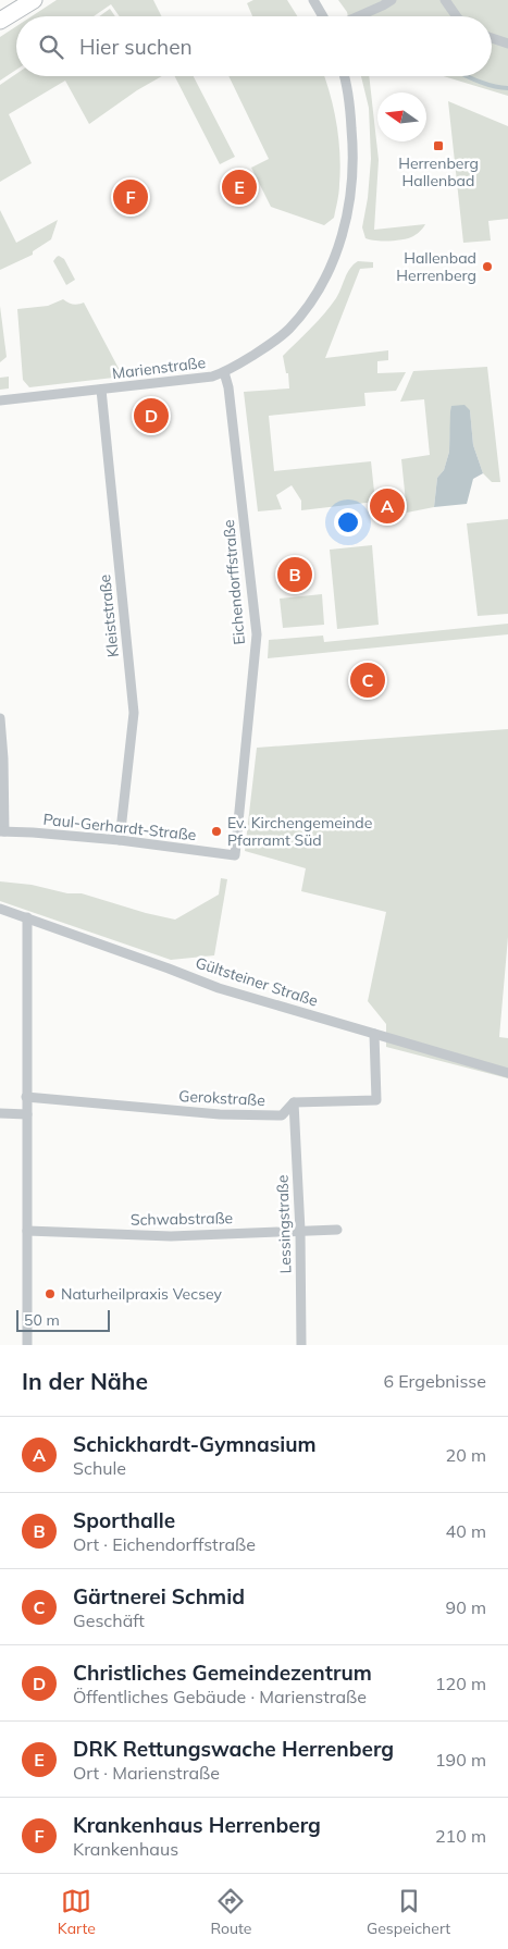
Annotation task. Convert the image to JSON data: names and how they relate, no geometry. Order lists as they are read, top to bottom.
{
  "streets": {
    "street": [
      "Marienstraße",
      "Eichendorffstraße",
      "Kleiststraße",
      "Paul-Gerhardt-Straße",
      "Gültsteiner Straße",
      "Gerokstraße",
      "Schwabstraße",
      "Lessingstraße"
    ]
  },
  "crossings": [
    ["Marienstraße", "Eichendorffstraße"],
    ["Marienstraße", "Kleiststraße"],
    ["Eichendorffstraße", "Paul-Gerhardt-Straße"],
    ["Kleiststraße", "Paul-Gerhardt-Straße"],
    ["Gültsteiner Straße", "Gerokstraße"],
    ["Gerokstraße", "Lessingstraße"],
    ["Schwabstraße", "Lessingstraße"]
  ],
  "places": {
    "transit": ["Herrenberg Hallenbad"],
    "other": ["Hallenbad Herrenberg", "Ev. Kirchengemeinde Pfarramt Süd", "Naturheilpraxis Vecsey"]
  },
  "scale_bar": "50 m",
  "north": "left",
  "page": {
    "search": "Hier suchen",
    "pins": [
      "E",
      "F",
      "D",
      "A",
      "B",
      "C"
    ],
    "scale": "50 m",
    "heading": ["In der Nähe", "6 Ergebnisse"],
    "list": [
      {
        "mark": "A",
        "name": "Schickhardt-Gymnasium",
        "note": "Schule",
        "value": "20 m"
      },
      {
        "mark": "B",
        "name": "Sporthalle",
        "note": "Ort · Eichendorffstraße",
        "value": "40 m"
      },
      {
        "mark": "C",
        "name": "Gärtnerei Schmid",
        "note": "Geschäft",
        "value": "90 m"
      },
      {
        "mark": "D",
        "name": "Christliches Gemeindezentrum",
        "note": "Öffentliches Gebäude · Marienstraße",
        "value": "120 m"
      },
      {
        "mark": "E",
        "name": "DRK Rettungswache Herrenberg",
        "note": "Ort · Marienstraße",
        "value": "190 m"
      },
      {
        "mark": "F",
        "name": "Krankenhaus Herrenberg",
        "note": "Krankenhaus",
        "value": "210 m"
      }
    ],
    "nav": ["Karte", "Route", "Gespeichert"]
  }
}
